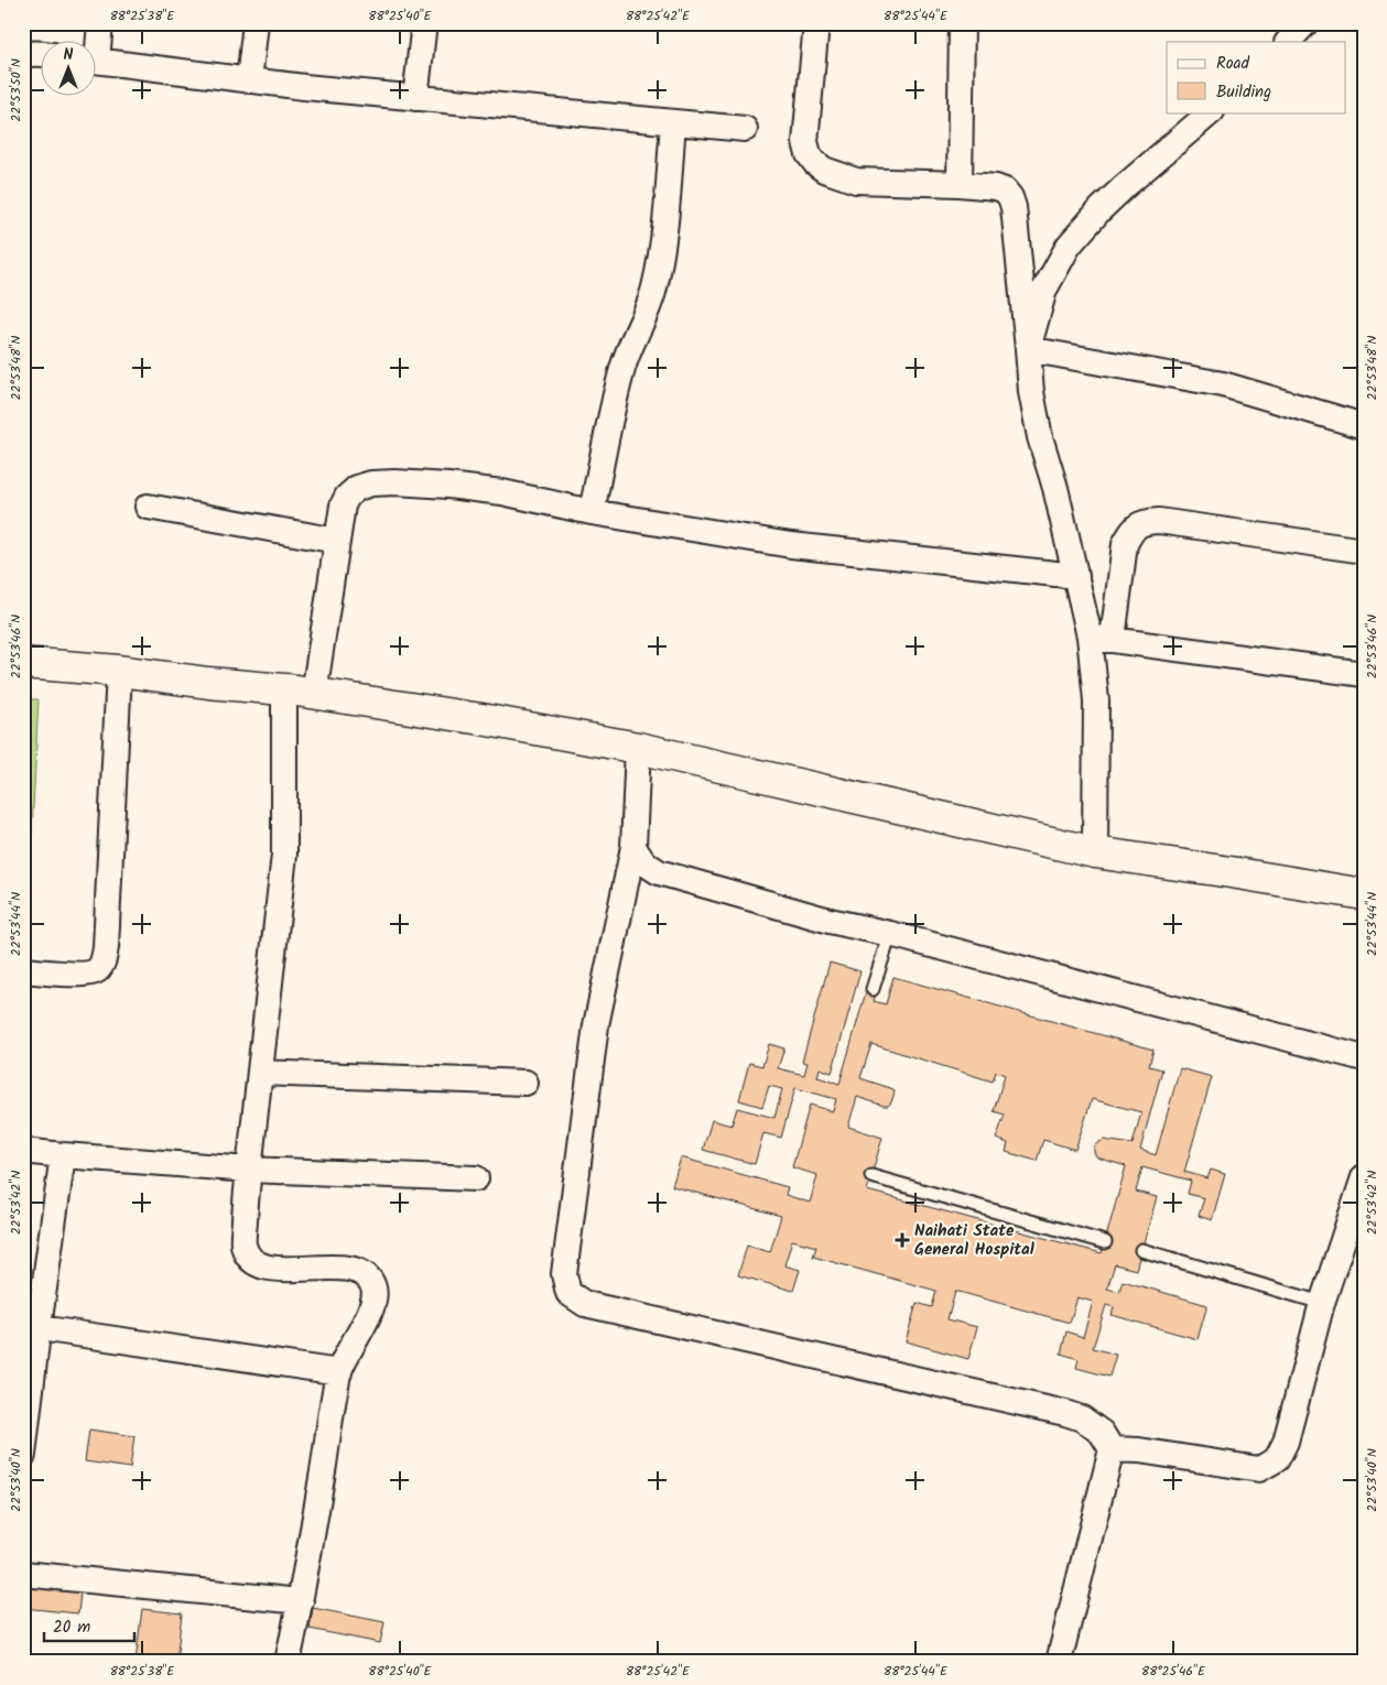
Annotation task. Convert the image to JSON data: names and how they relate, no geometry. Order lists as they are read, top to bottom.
{
  "places": {
    "health": ["Naihati State General Hospital"]
  },
  "legend": ["Road", "Building"],
  "scale_bar": "20 m",
  "north": "top",
  "coordinates": [
    "88°25'38\"E",
    "88°25'40\"E",
    "88°25'42\"E",
    "88°25'44\"E",
    "22°53'50\"N",
    "22°53'48\"N",
    "22°53'46\"N",
    "22°53'44\"N",
    "22°53'42\"N",
    "22°53'40\"N",
    "88°25'46\"E"
  ]
}
